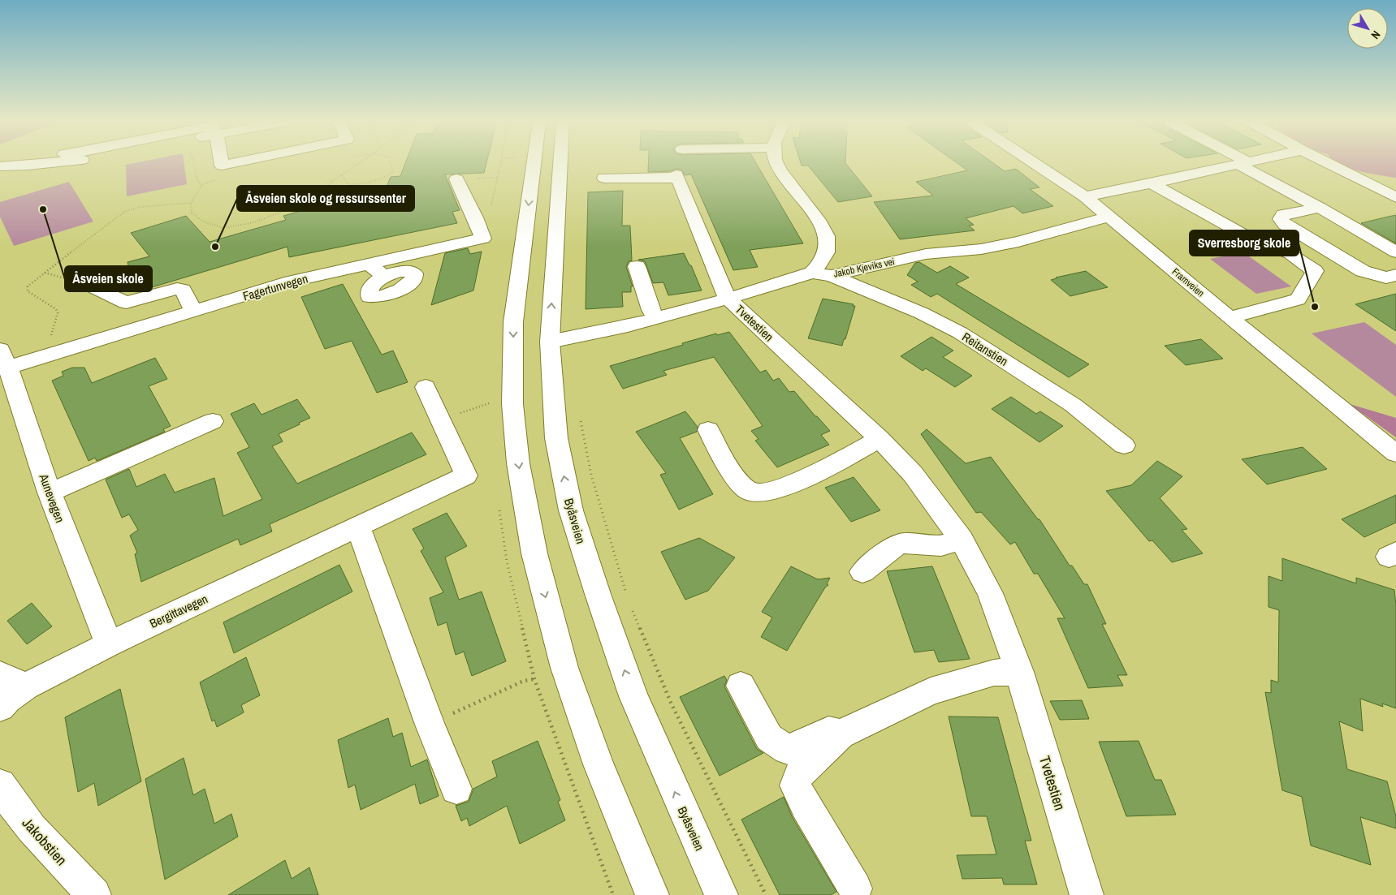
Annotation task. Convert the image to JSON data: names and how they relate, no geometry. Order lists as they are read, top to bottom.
{
  "streets": {
    "street": [
      "Jakob Kjeviks vei",
      "Framveien",
      "Fagertunvegen",
      "Tvetestien",
      "Reitanstien",
      "Aunevegen",
      "Byåsveien",
      "Bergittavegen",
      "Jakobstien"
    ]
  },
  "crossings": [
    ["Jakob Kjeviks vei", "Framveien"],
    ["Jakob Kjeviks vei", "Tvetestien"],
    ["Jakob Kjeviks vei", "Reitanstien"],
    ["Jakob Kjeviks vei", "Byåsveien"],
    ["Fagertunvegen", "Aunevegen"],
    ["Aunevegen", "Bergittavegen"]
  ],
  "places": ["Åsveien skole", "Åsveien skole og ressurssenter", "Sverresborg skole"],
  "north": "bottom right"
}
